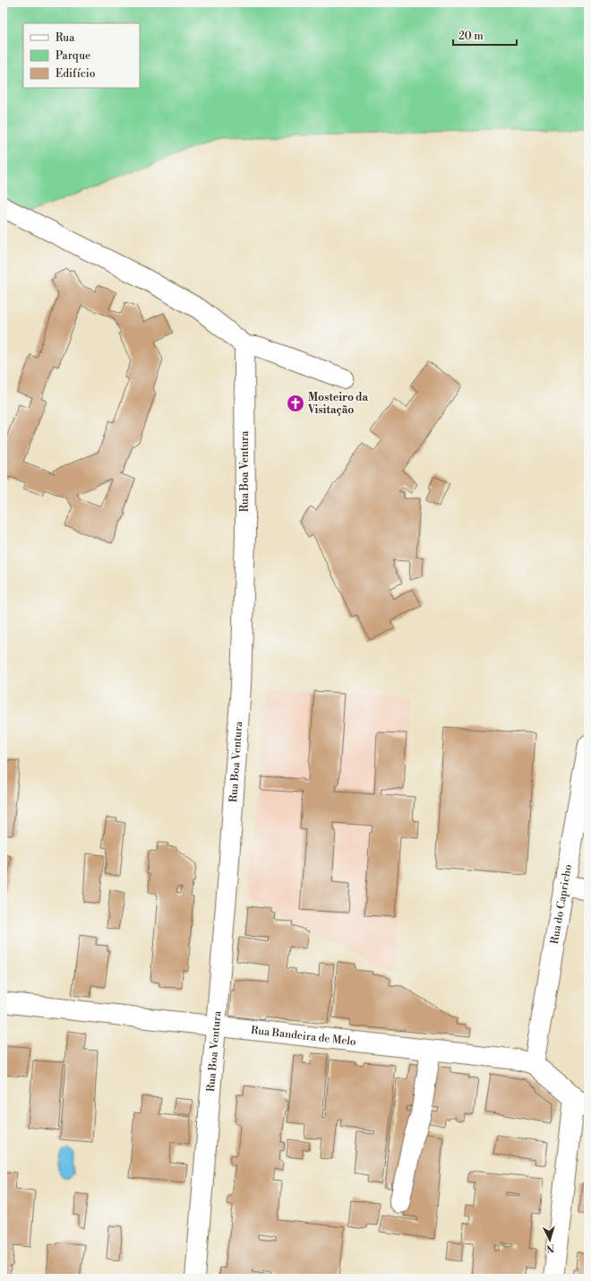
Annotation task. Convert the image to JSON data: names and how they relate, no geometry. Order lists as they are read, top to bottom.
{
  "streets": {
    "street": ["Rua Boa Ventura", "Rua do Capricho", "Rua Bandeira de Melo"]
  },
  "crossings": [
    ["Rua Boa Ventura", "Rua Bandeira de Melo"],
    ["Rua do Capricho", "Rua Bandeira de Melo"]
  ],
  "places": {
    "church": ["Mosteiro da Visitação"]
  },
  "legend": ["Rua", "Parque", "Edifício"],
  "scale_bar": "20 m",
  "north": "bottom"
}
